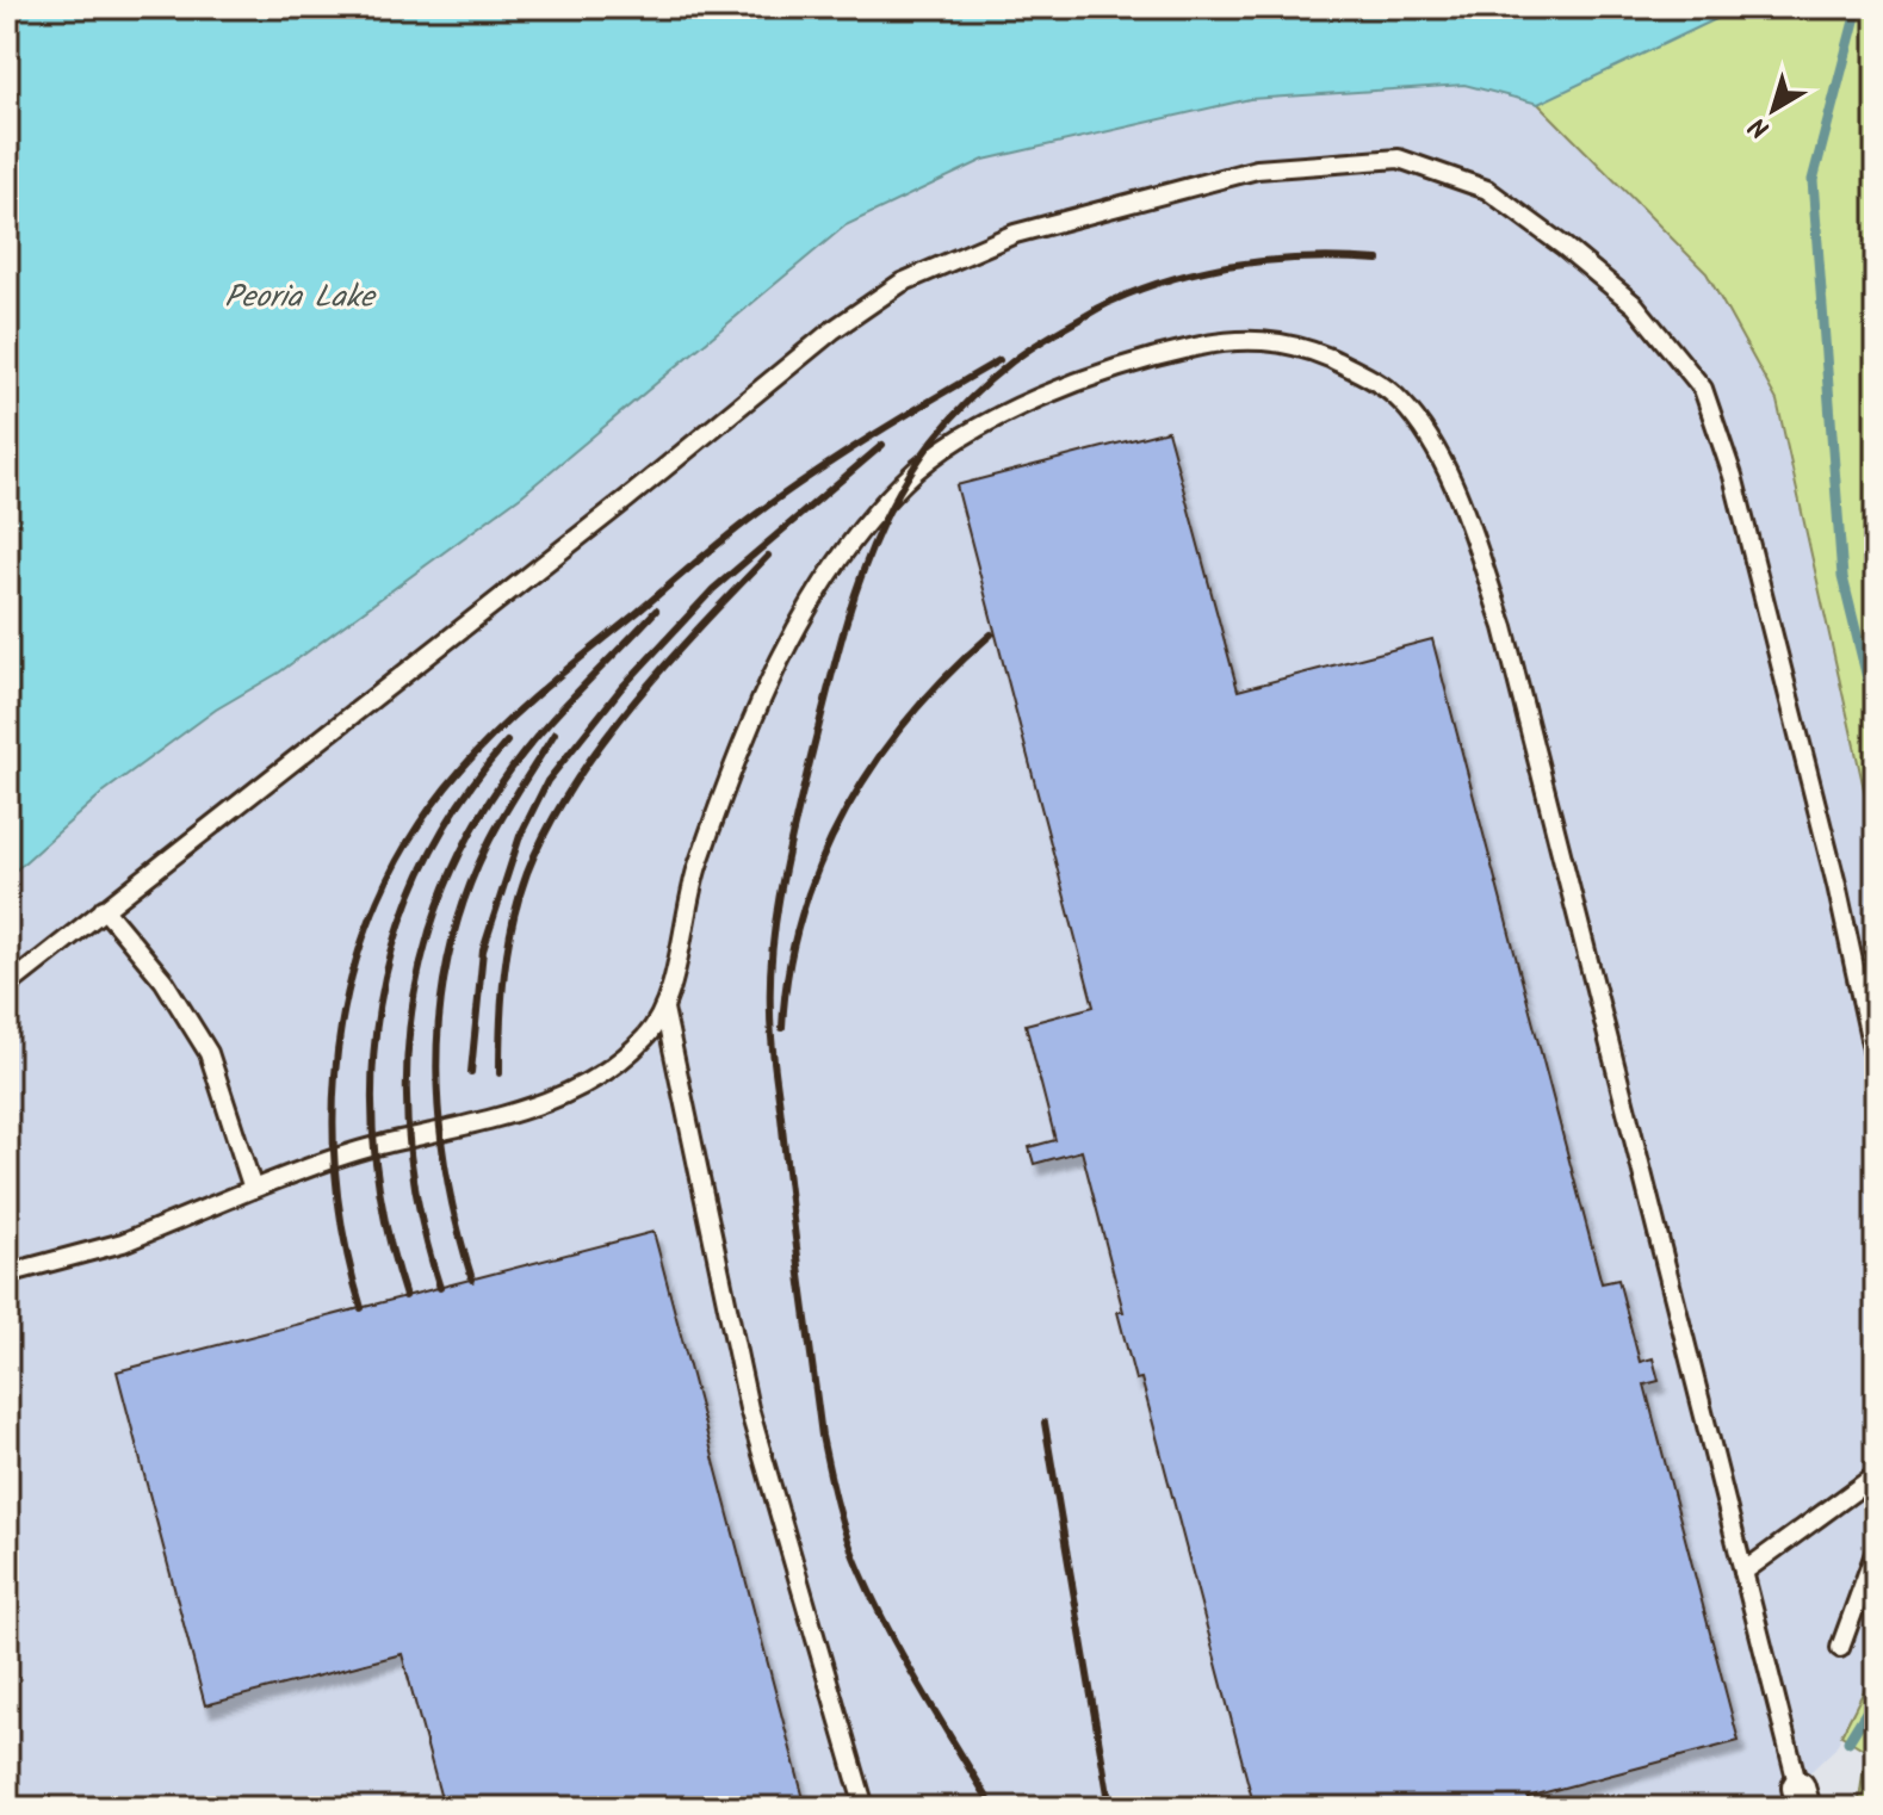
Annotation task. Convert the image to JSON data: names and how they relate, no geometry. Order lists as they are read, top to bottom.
{
  "water": ["Peoria Lake"],
  "north": "bottom left"
}
